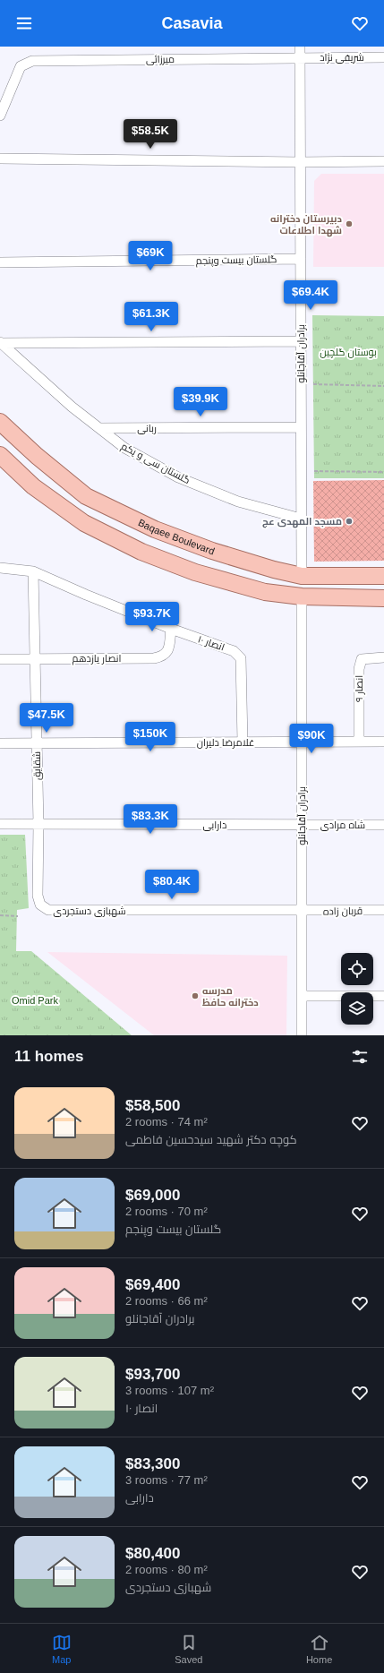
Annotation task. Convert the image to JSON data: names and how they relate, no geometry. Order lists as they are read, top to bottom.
{
  "streets": {
    "main road": ["Baqaee Boulevard"],
    "street": [
      "شریفی نژاد",
      "میرزائی",
      "گلستان بیست وپنجم",
      "برادران آقاجانلو",
      "ربانی",
      "گلستان سی و یکم",
      "انصار ۱۰",
      "انصار یازدهم",
      "انصار ۹",
      "غلامرضا دلیران",
      "شقایق",
      "دارابی",
      "شاه مرادی",
      "شهبازی دستجردی",
      "قربان زاده"
    ]
  },
  "crossings": [
    ["شریفی نژاد", "میرزائی"],
    ["شریفی نژاد", "برادران آقاجانلو"],
    ["میرزائی", "برادران آقاجانلو"],
    ["گلستان بیست وپنجم", "برادران آقاجانلو"],
    ["برادران آقاجانلو", "ربانی"],
    ["برادران آقاجانلو", "گلستان سی و یکم"],
    ["برادران آقاجانلو", "Baqaee Boulevard"],
    ["برادران آقاجانلو", "غلامرضا دلیران"],
    ["برادران آقاجانلو", "دارابی"],
    ["برادران آقاجانلو", "شاه مرادی"],
    ["برادران آقاجانلو", "شهبازی دستجردی"],
    ["برادران آقاجانلو", "قربان زاده"],
    ["ربانی", "گلستان سی و یکم"],
    ["انصار ۱۰", "انصار یازدهم"],
    ["انصار ۱۰", "غلامرضا دلیران"],
    ["انصار ۱۰", "شقایق"],
    ["انصار یازدهم", "شقایق"],
    ["انصار ۹", "غلامرضا دلیران"],
    ["غلامرضا دلیران", "شقایق"],
    ["شقایق", "دارابی"],
    ["شقایق", "شهبازی دستجردی"],
    ["دارابی", "شاه مرادی"],
    ["شهبازی دستجردی", "قربان زاده"]
  ],
  "parks": ["بوستان گلچین", "Omid Park"],
  "places": ["دبیرستان دخترانه شهدا اطلاعات", "مسجد المهدی عج", "مدرسه دخترانه حافظ"],
  "page": {
    "header": "Casavia",
    "price": [
      "$58.5K",
      "$69K",
      "$69.4K",
      "$61.3K",
      "$39.9K",
      "$93.7K",
      "$47.5K",
      "$150K",
      "$90K",
      "$83.3K",
      "$80.4K"
    ],
    "heading": "11 homes",
    "list": [
      {
        "name": "$58,500",
        "note": "2 rooms · 74 m² · کوچه دکتر شهید سیدحسین فاطمی"
      },
      {
        "name": "$69,000",
        "note": "2 rooms · 70 m² · گلستان بیست وپنجم"
      },
      {
        "name": "$69,400",
        "note": "2 rooms · 66 m² · برادران آقاجانلو"
      },
      {
        "name": "$93,700",
        "note": "3 rooms · 107 m² · انصار ۱۰"
      },
      {
        "name": "$83,300",
        "note": "3 rooms · 77 m² · دارابی"
      },
      {
        "name": "$80,400",
        "note": "2 rooms · 80 m² · شهبازی دستجردی"
      }
    ],
    "tabs": ["Map", "Saved", "Home"]
  }
}
